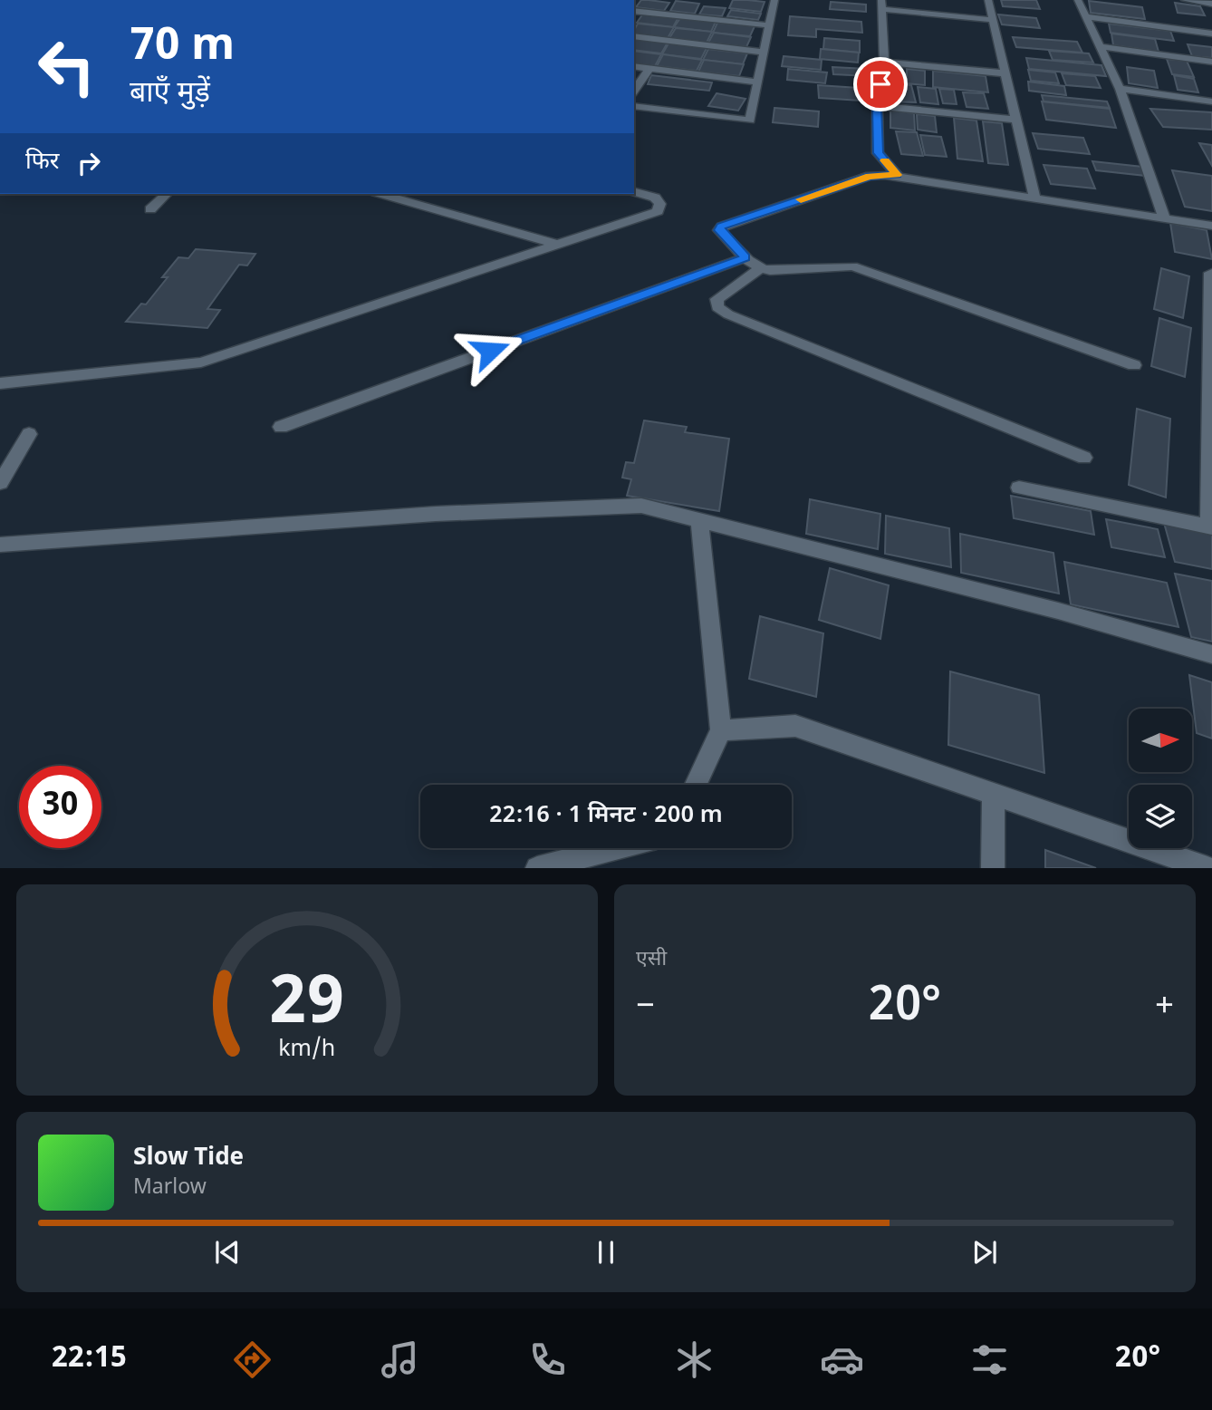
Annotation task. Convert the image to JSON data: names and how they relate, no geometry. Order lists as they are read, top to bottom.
{
  "north": "right",
  "page": {
    "turn": ["70 m", "बाएँ मुड़ें"],
    "then": "फिर",
    "limit": "30",
    "trip": "22:16 · 1 मिनट · 200 m",
    "tile": "एसी",
    "heat": ["−", "20°", "+"],
    "song": ["Slow Tide", "Marlow"],
    "tabs": ["22:15", "20°"],
    "gauge": ["29", "km/h"]
  }
}
